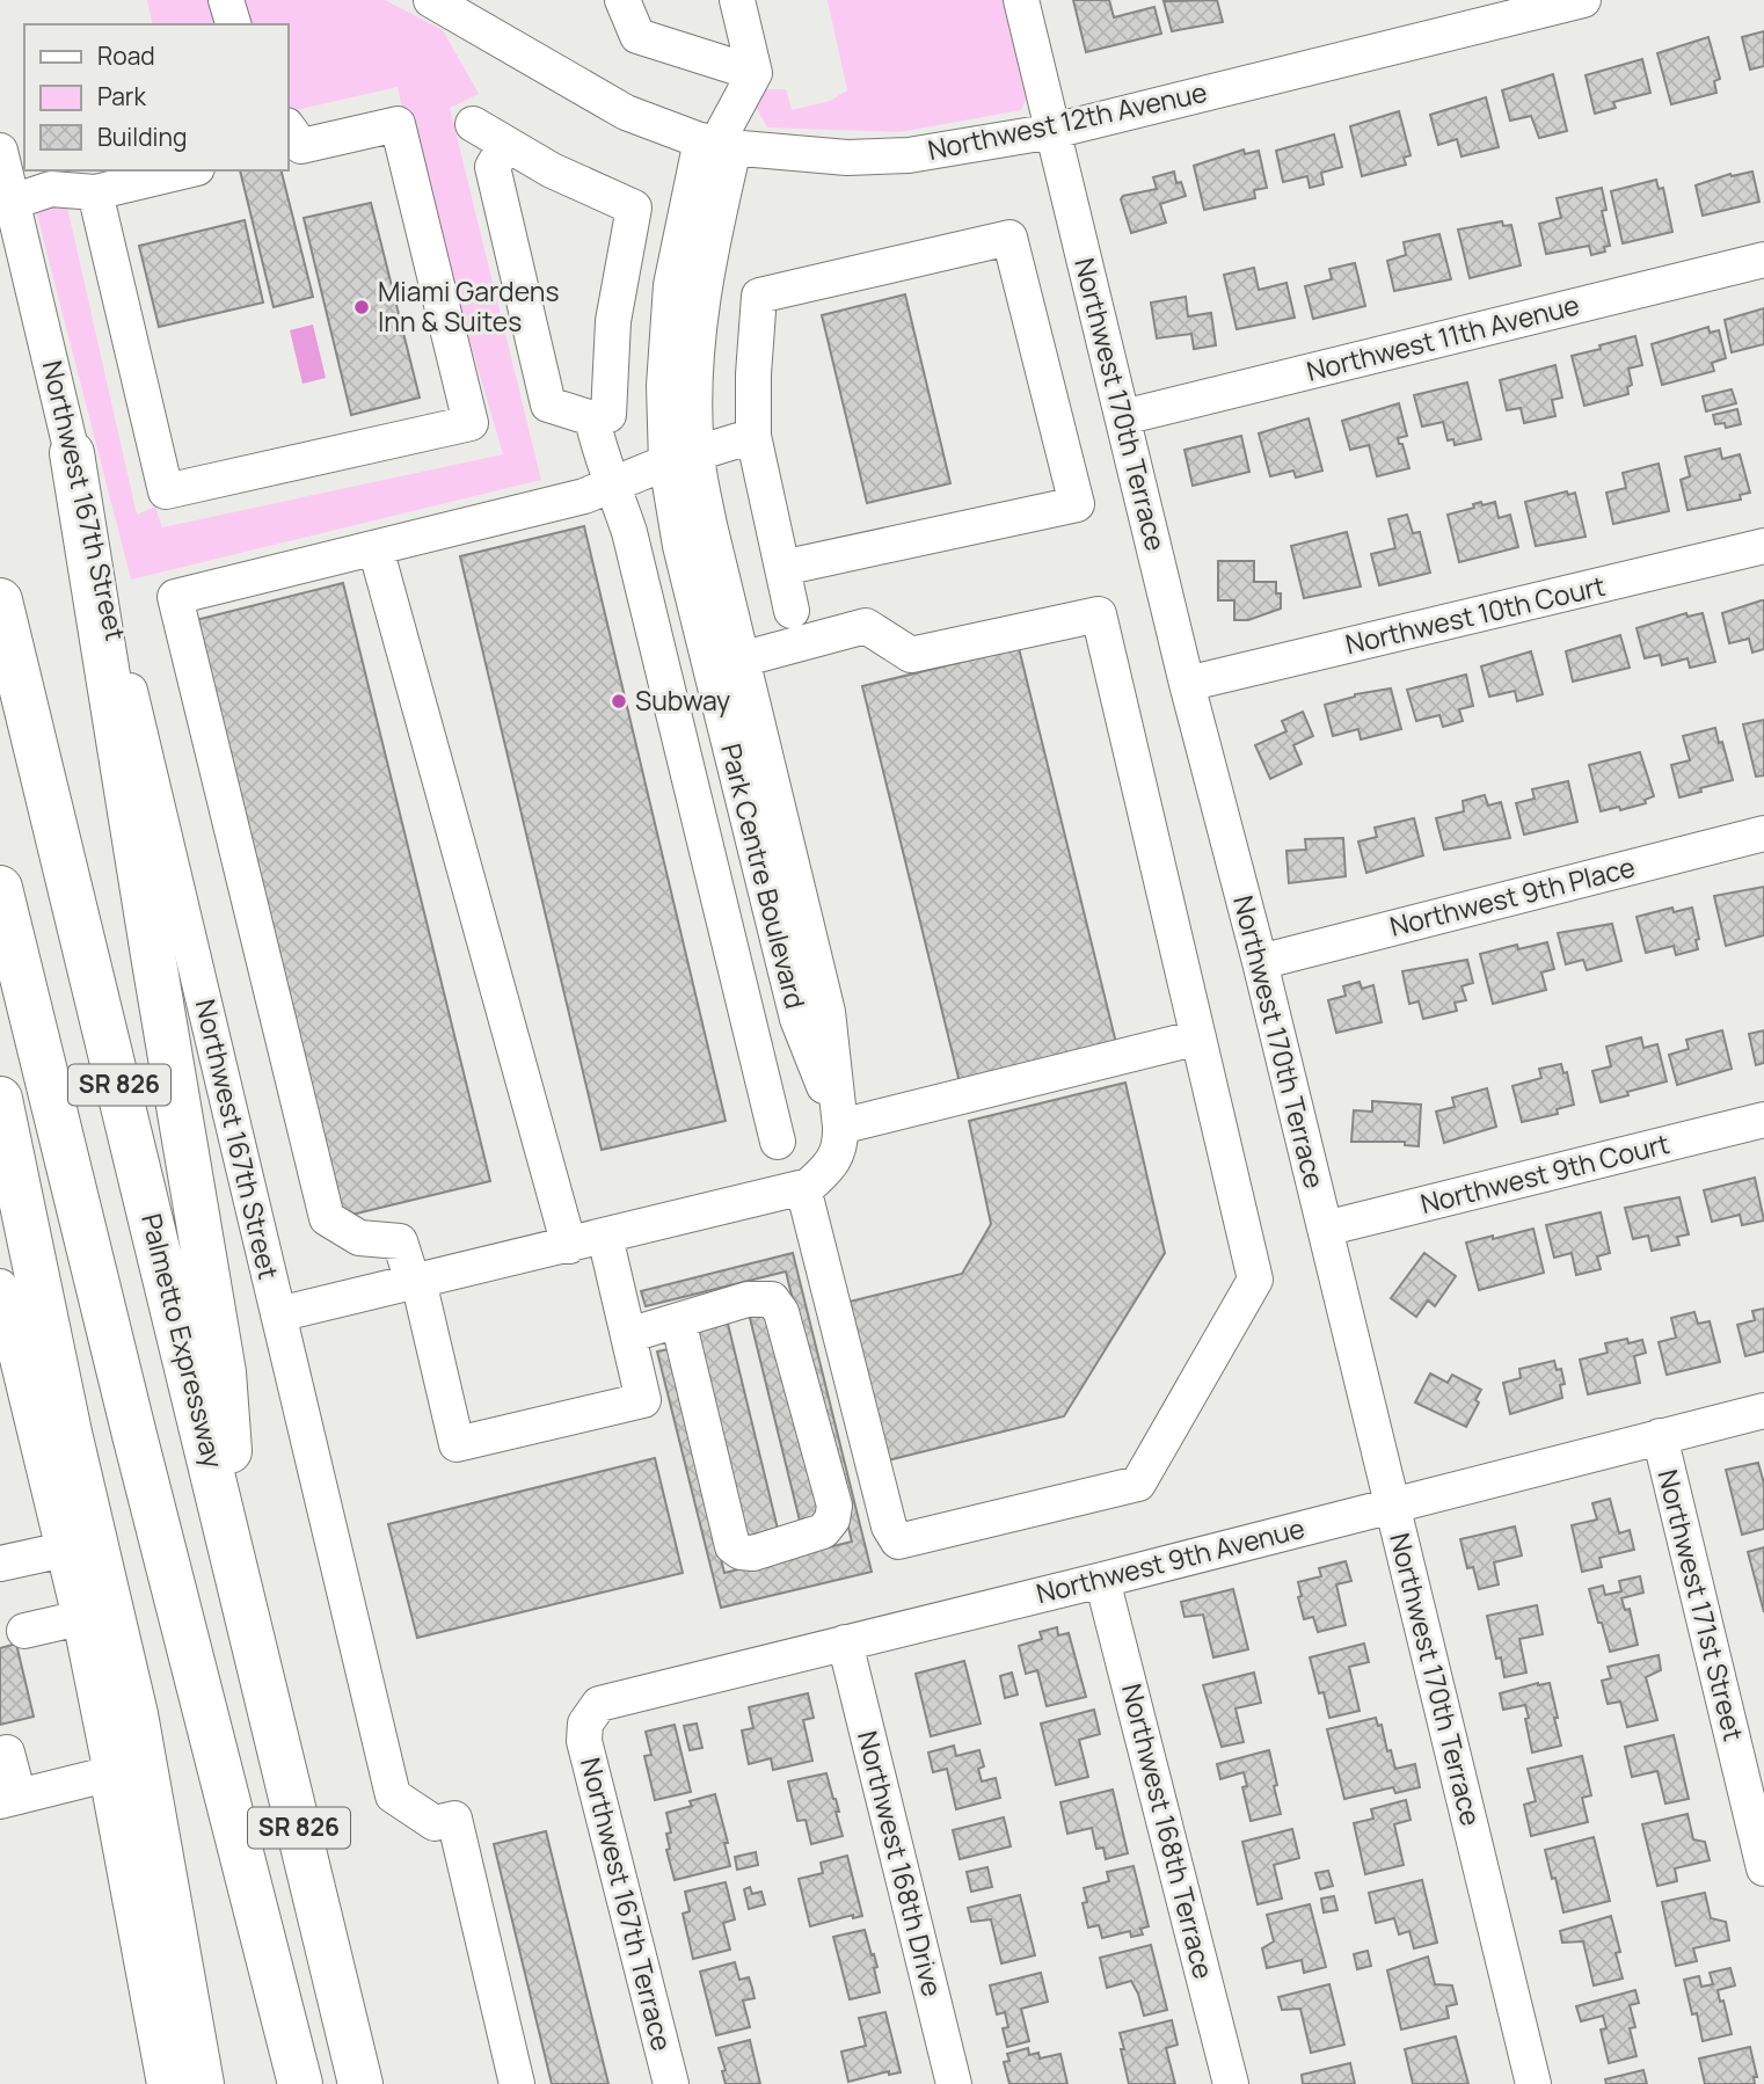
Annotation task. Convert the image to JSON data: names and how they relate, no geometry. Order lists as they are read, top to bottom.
{
  "streets": {
    "highway": ["SR 826", "Palmetto Expressway"],
    "street": [
      "Northwest 12th Avenue",
      "Northwest 11th Avenue",
      "Northwest 170th Terrace",
      "Northwest 167th Street",
      "Northwest 10th Court",
      "Park Centre Boulevard",
      "Northwest 9th Place",
      "Northwest 9th Court",
      "Northwest 9th Avenue",
      "Northwest 171st Street",
      "Northwest 168th Terrace",
      "Northwest 168th Drive",
      "Northwest 167th Terrace"
    ]
  },
  "crossings": [
    ["Northwest 12th Avenue", "Northwest 170th Terrace"],
    ["Northwest 12th Avenue", "Park Centre Boulevard"],
    ["Northwest 11th Avenue", "Northwest 170th Terrace"],
    ["Northwest 170th Terrace", "Northwest 10th Court"],
    ["Northwest 170th Terrace", "Northwest 9th Place"],
    ["Northwest 170th Terrace", "Northwest 9th Court"],
    ["Northwest 170th Terrace", "Northwest 9th Avenue"],
    ["Northwest 9th Avenue", "Northwest 171st Street"],
    ["Northwest 9th Avenue", "Northwest 168th Terrace"],
    ["Northwest 9th Avenue", "Northwest 168th Drive"],
    ["Northwest 9th Avenue", "Northwest 167th Terrace"]
  ],
  "places": ["Miami Gardens Inn & Suites", "Subway"],
  "legend": ["Road", "Park", "Building"]
}
